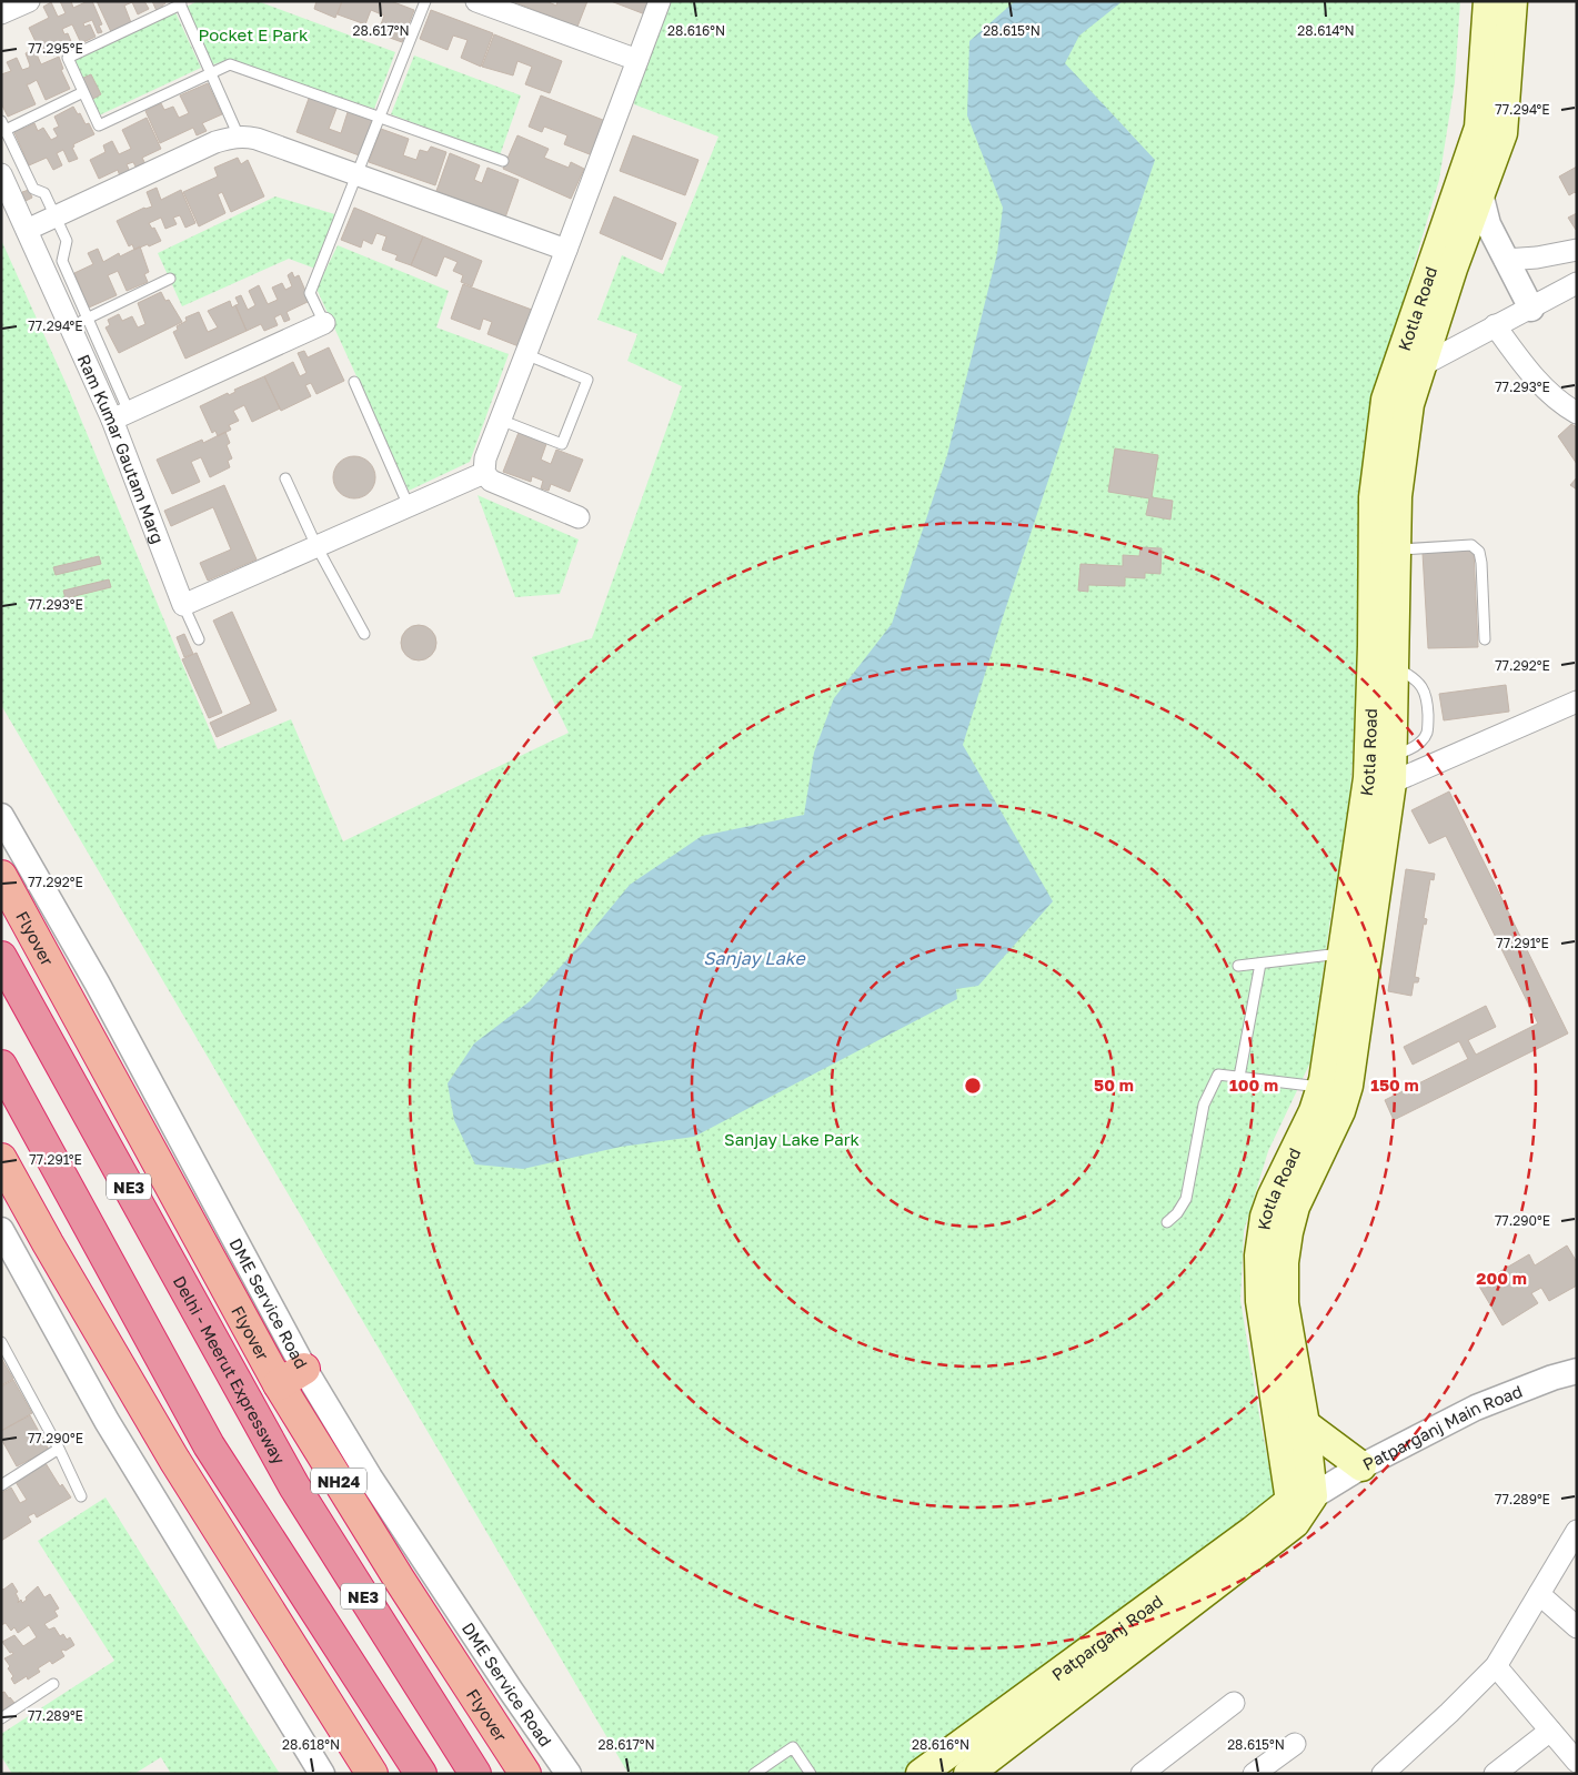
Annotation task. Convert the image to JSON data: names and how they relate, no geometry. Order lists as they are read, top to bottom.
{
  "streets": {
    "highway": [
      "Flyover",
      "NE3",
      "Delhi - Meerut Expressway",
      "NH24"
    ],
    "main road": ["Kotla Road", "Patparganj Road"],
    "street": ["Ram Kumar Gautam Marg", "DME Service Road", "Patparganj Main Road"]
  },
  "crossings": [
    ["Kotla Road", "Patparganj Main Road"],
    ["Kotla Road", "Patparganj Road"],
    ["Flyover", "DME Service Road"],
    ["Patparganj Main Road", "Patparganj Road"]
  ],
  "water": ["Sanjay Lake"],
  "parks": ["Pocket E Park", "Sanjay Lake Park"],
  "coordinates": [
    "28.617°N",
    "28.616°N",
    "28.615°N",
    "28.614°N",
    "77.295°E",
    "77.294°E",
    "77.293°E",
    "77.292°E",
    "77.291°E",
    "77.290°E",
    "77.289°E",
    "28.618°N"
  ],
  "rings": [
    "50 m",
    "100 m",
    "150 m",
    "200 m"
  ]
}
